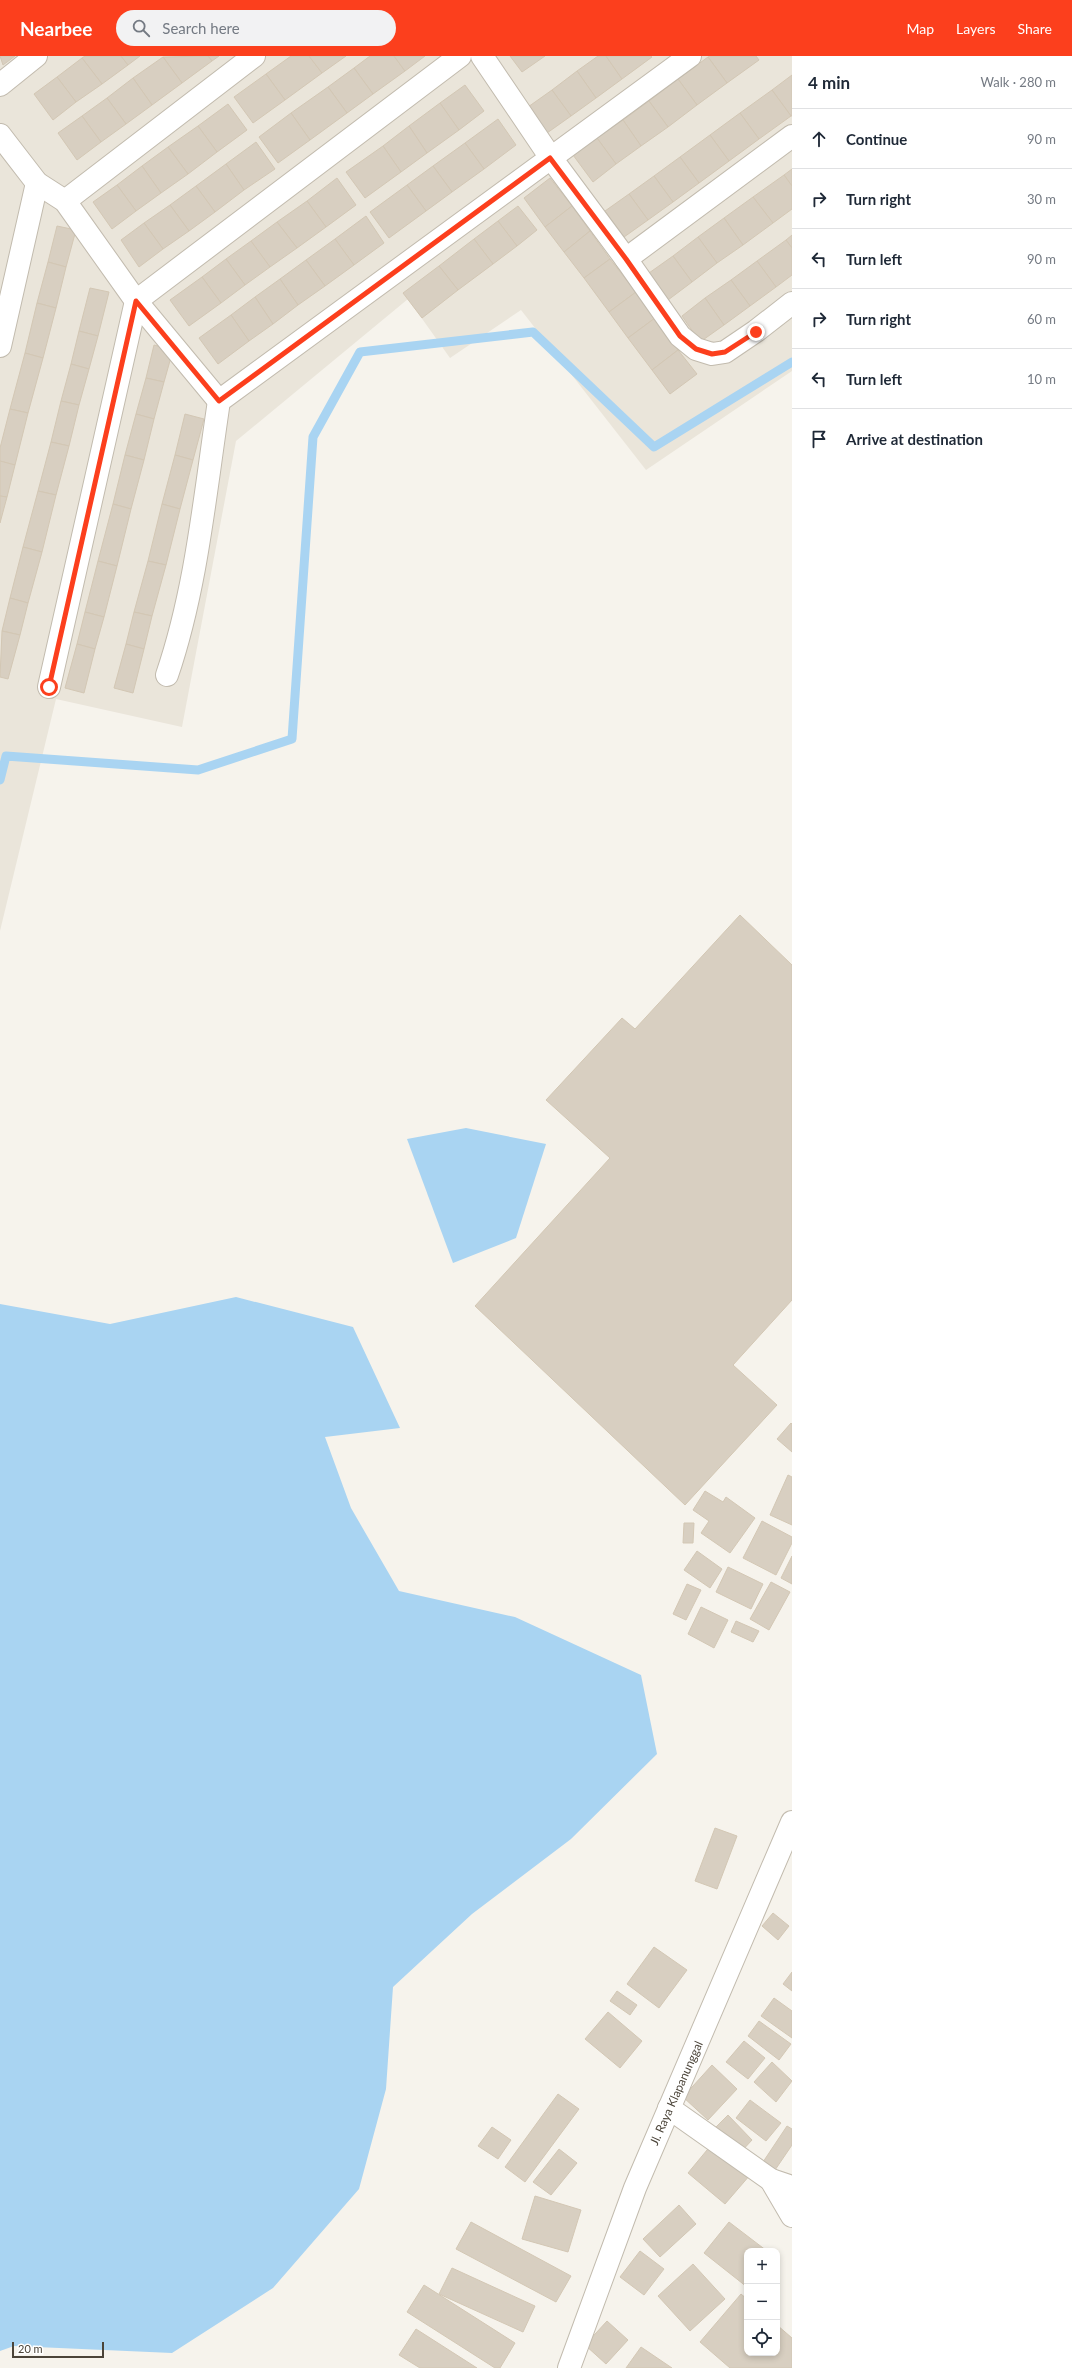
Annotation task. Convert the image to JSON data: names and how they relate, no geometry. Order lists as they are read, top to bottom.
{
  "streets": {
    "street": ["Jl. Raya Klapanunggal"]
  },
  "scale_bar": "20 m",
  "page": {
    "header": "Nearbee",
    "search": "Search here",
    "nav": ["Map", "Layers", "Share"],
    "heading": ["4 min", "Walk · 280 m"],
    "list": [
      ["Continue", "90 m"],
      ["Turn right", "30 m"],
      ["Turn left", "90 m"],
      ["Turn right", "60 m"],
      ["Turn left", "10 m"],
      "Arrive at destination"
    ],
    "map_buttons": ["+", "−"],
    "scale": "20 m"
  }
}
